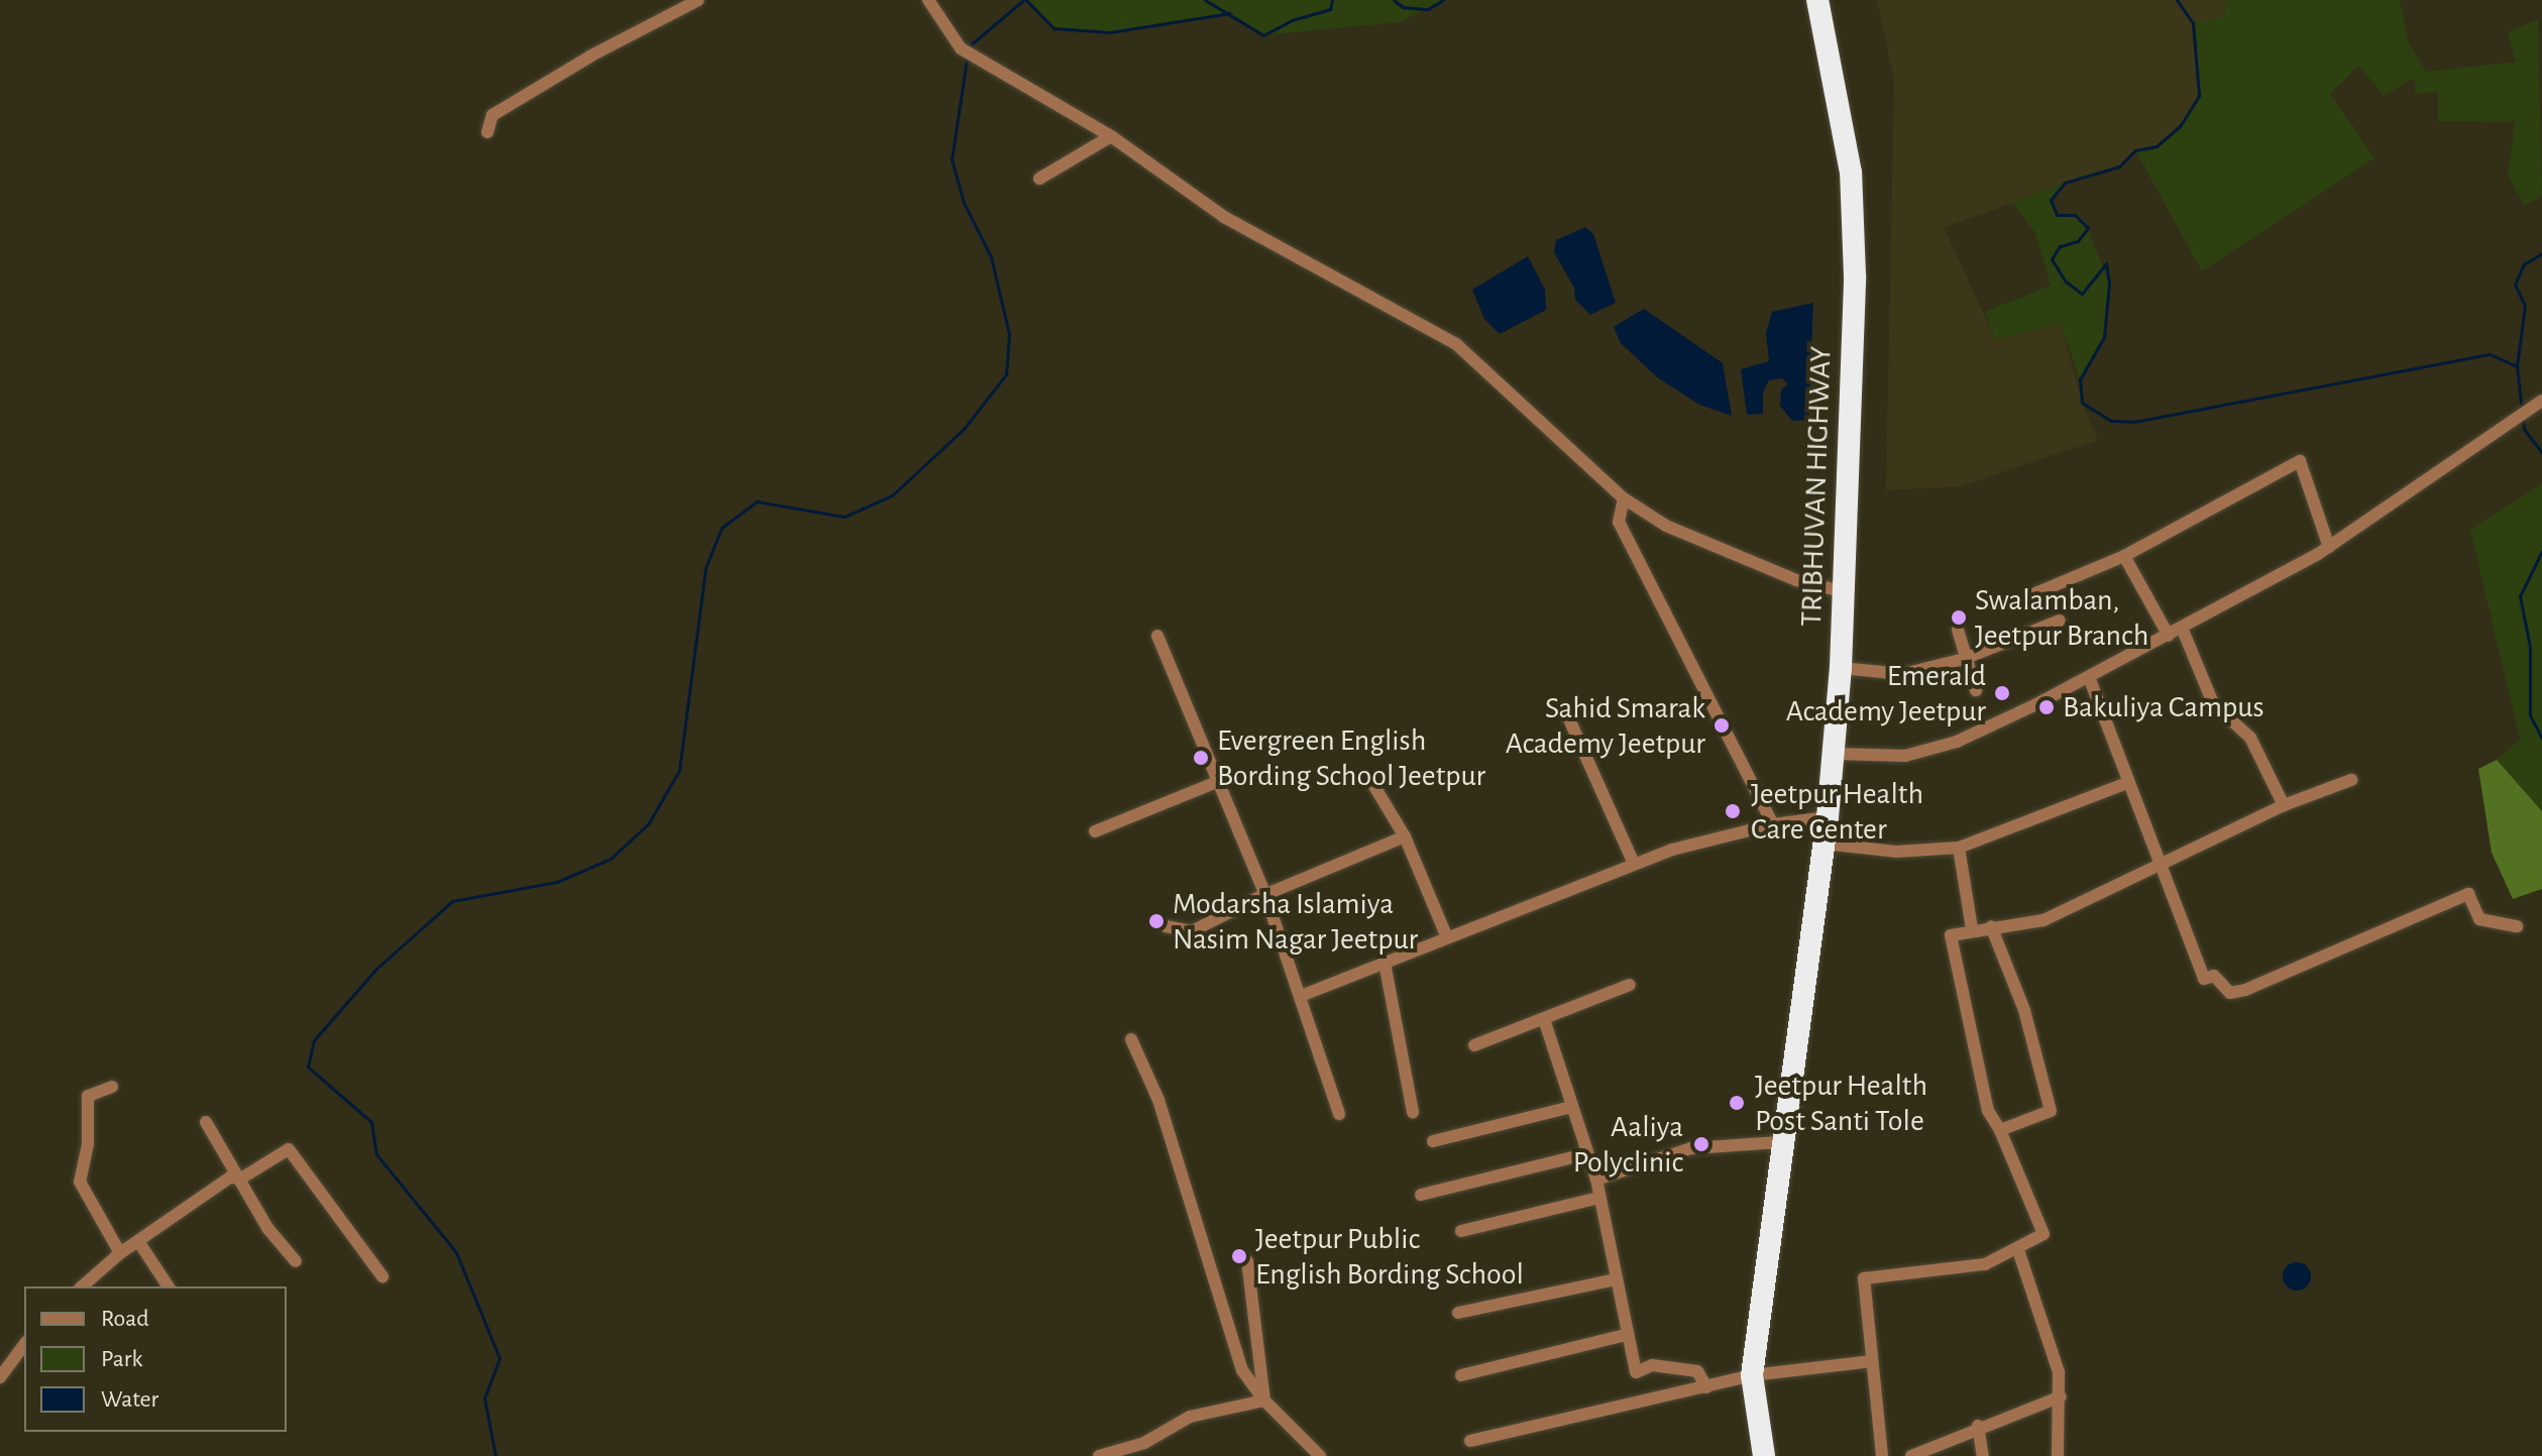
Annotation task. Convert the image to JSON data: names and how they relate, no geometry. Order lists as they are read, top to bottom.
{
  "streets": {
    "highway": ["TRIBHUVAN HIGHWAY"]
  },
  "places": [
    "Swalamban, Jeetpur Branch",
    "Emerald Academy Jeetpur",
    "Bakuliya Campus",
    "Sahid Smarak Academy Jeetpur",
    "Evergreen English Bording School Jeetpur",
    "Jeetpur Health Care Center",
    "Modarsha Islamiya Nasim Nagar Jeetpur",
    "Jeetpur Health Post Santi Tole",
    "Aaliya Polyclinic",
    "Jeetpur Public English Bording School"
  ],
  "legend": ["Road", "Park", "Water"]
}
